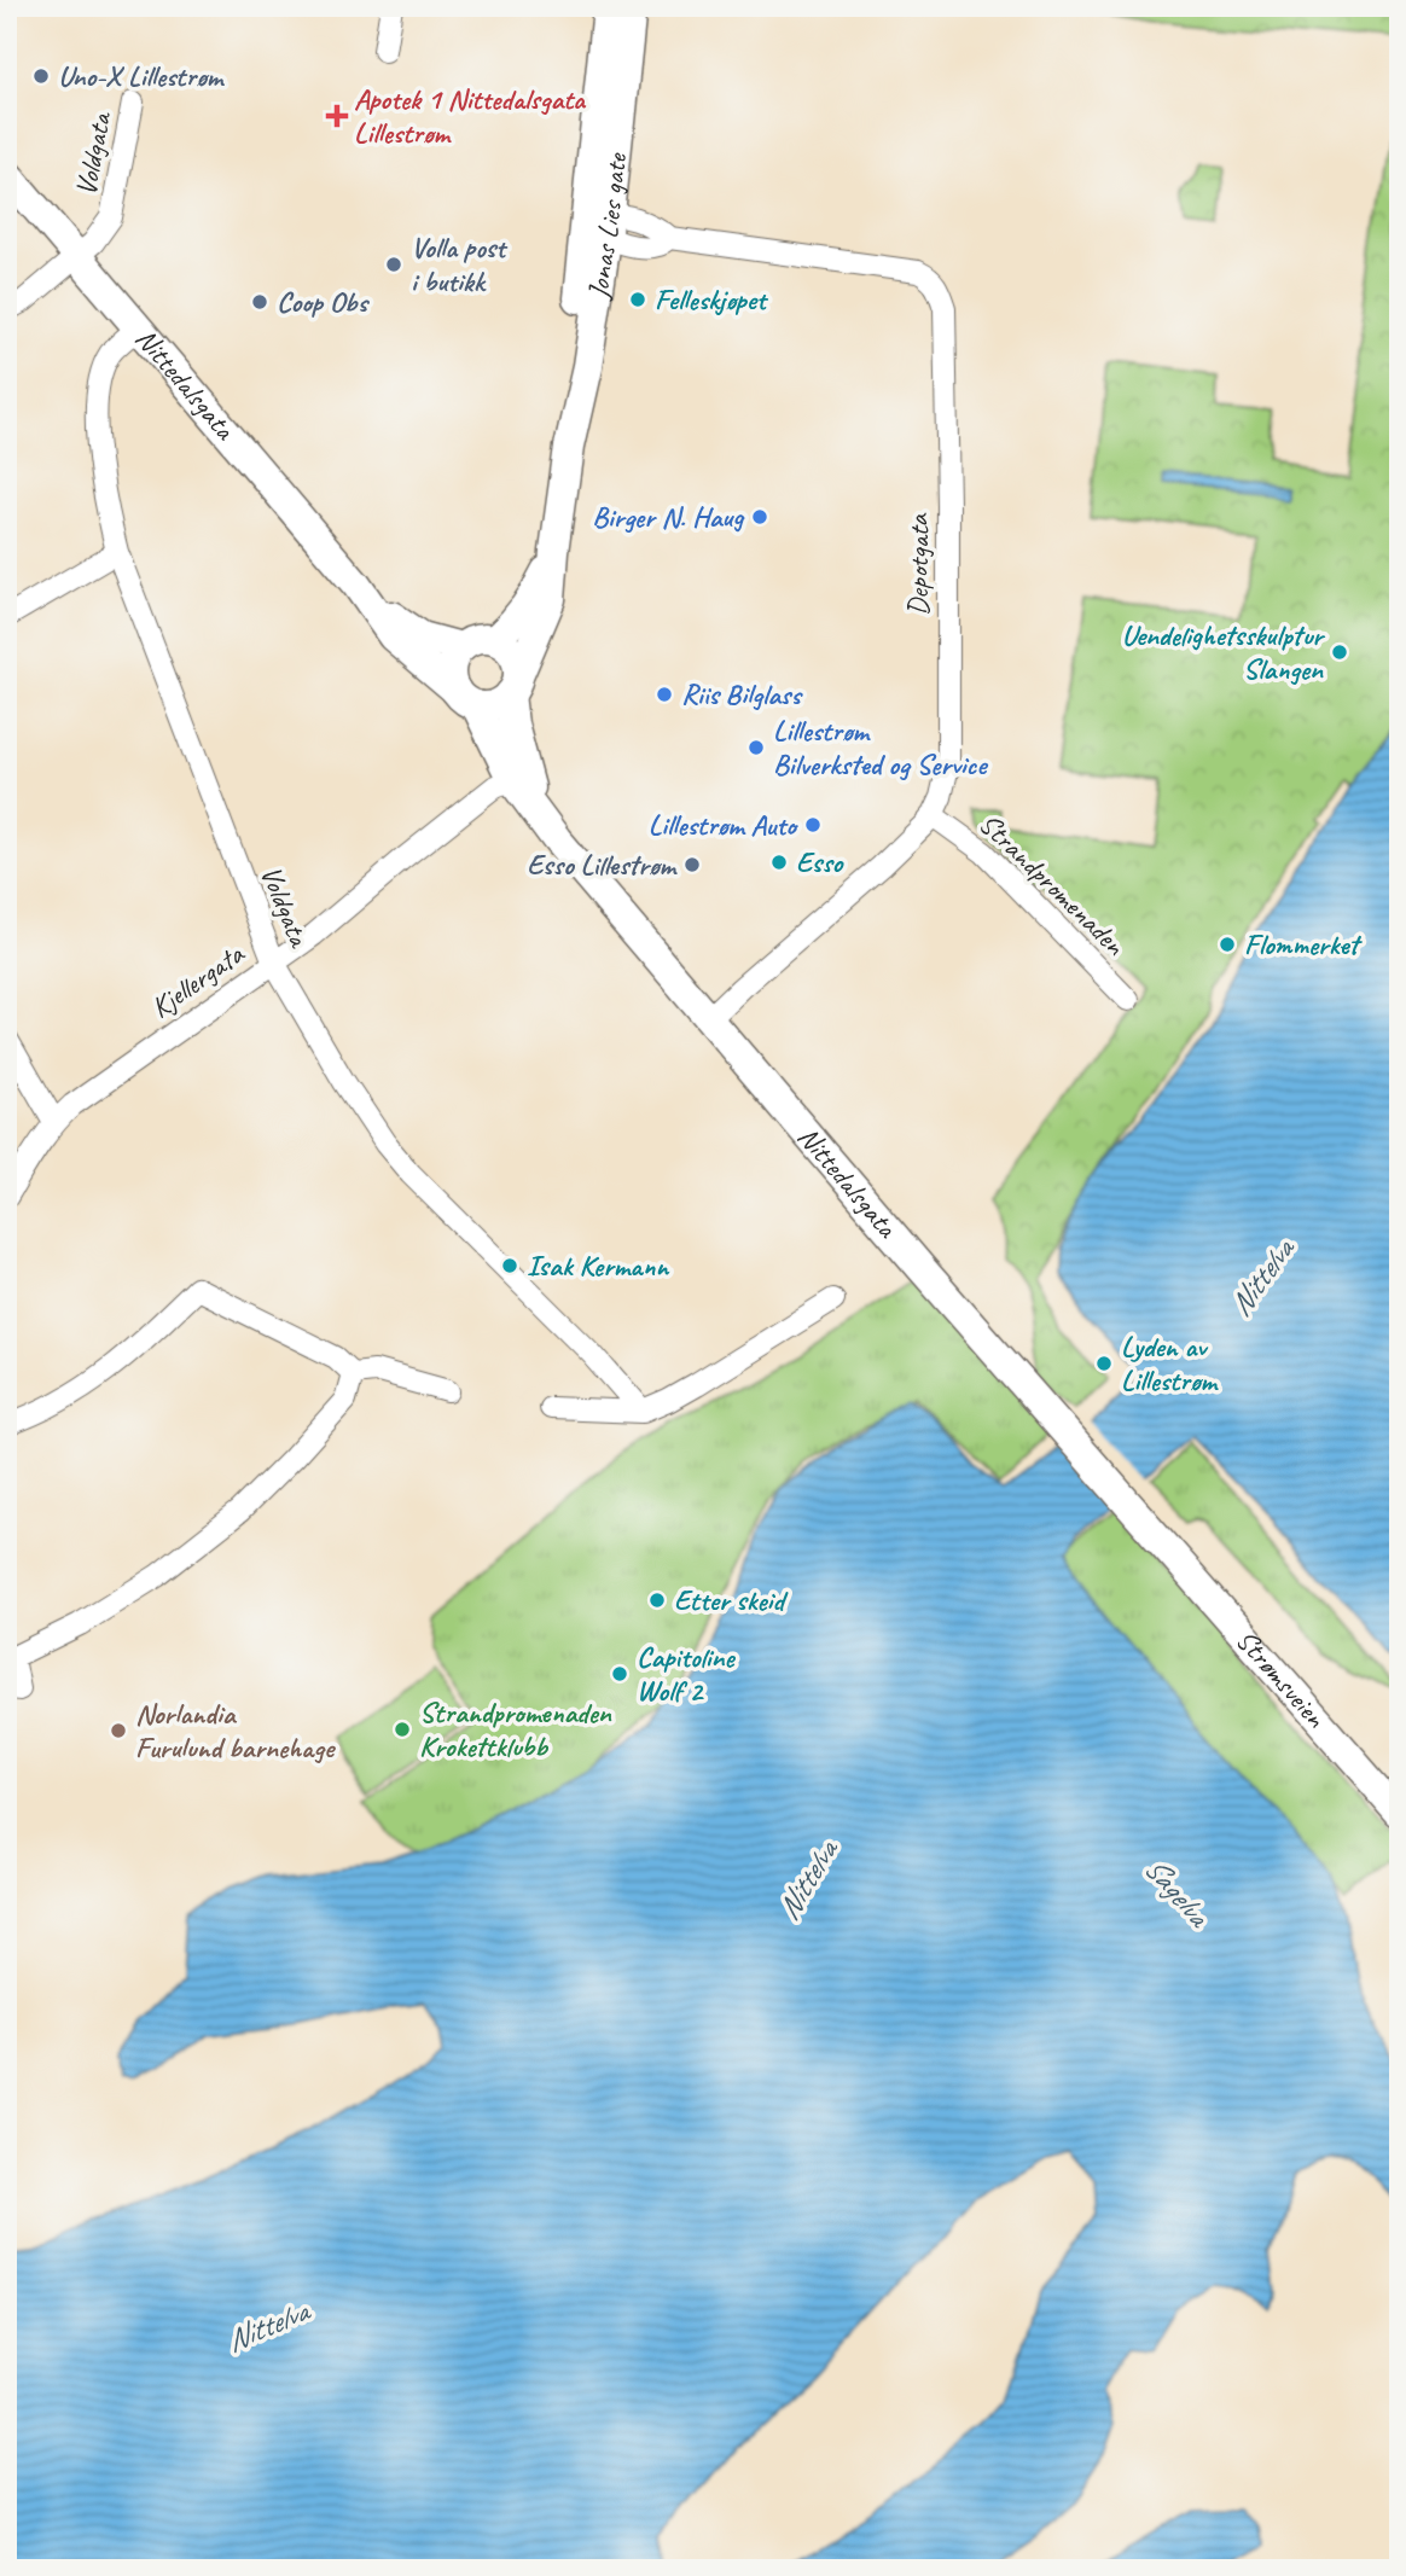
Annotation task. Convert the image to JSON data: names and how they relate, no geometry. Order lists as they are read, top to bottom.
{
  "streets": {
    "main road": ["Jonas Lies gate", "Nittedalsgata", "Strømsveien"],
    "street": [
      "Voldgata",
      "Depotgata",
      "Strandpromenaden",
      "Kjellergata"
    ]
  },
  "crossings": [
    ["Voldgata", "Nittedalsgata"],
    ["Voldgata", "Kjellergata"],
    ["Jonas Lies gate", "Nittedalsgata"],
    ["Jonas Lies gate", "Depotgata"],
    ["Nittedalsgata", "Depotgata"],
    ["Nittedalsgata", "Kjellergata"],
    ["Nittedalsgata", "Strømsveien"],
    ["Depotgata", "Strandpromenaden"]
  ],
  "water": ["Nittelva", "Sagelva"],
  "places": {
    "other": [
      "Uno-X Lillestrøm",
      "Volla post i butikk",
      "Felleskjøpet",
      "Coop Obs",
      "Birger N. Haug",
      "Uendelighetsskulptur Slangen",
      "Riis Bilglass",
      "Lillestrøm Bilverksted og Service",
      "Lillestrøm Auto",
      "Esso",
      "Esso Lillestrøm",
      "Flommerket",
      "Isak Kermann",
      "Lyden av Lillestrøm",
      "Etter skeid",
      "Capitoline Wolf 2",
      "Strandpromenaden Krokettklubb",
      "Norlandia Furulund barnehage"
    ],
    "health": ["Apotek 1 Nittedalsgata Lillestrøm"]
  }
}
